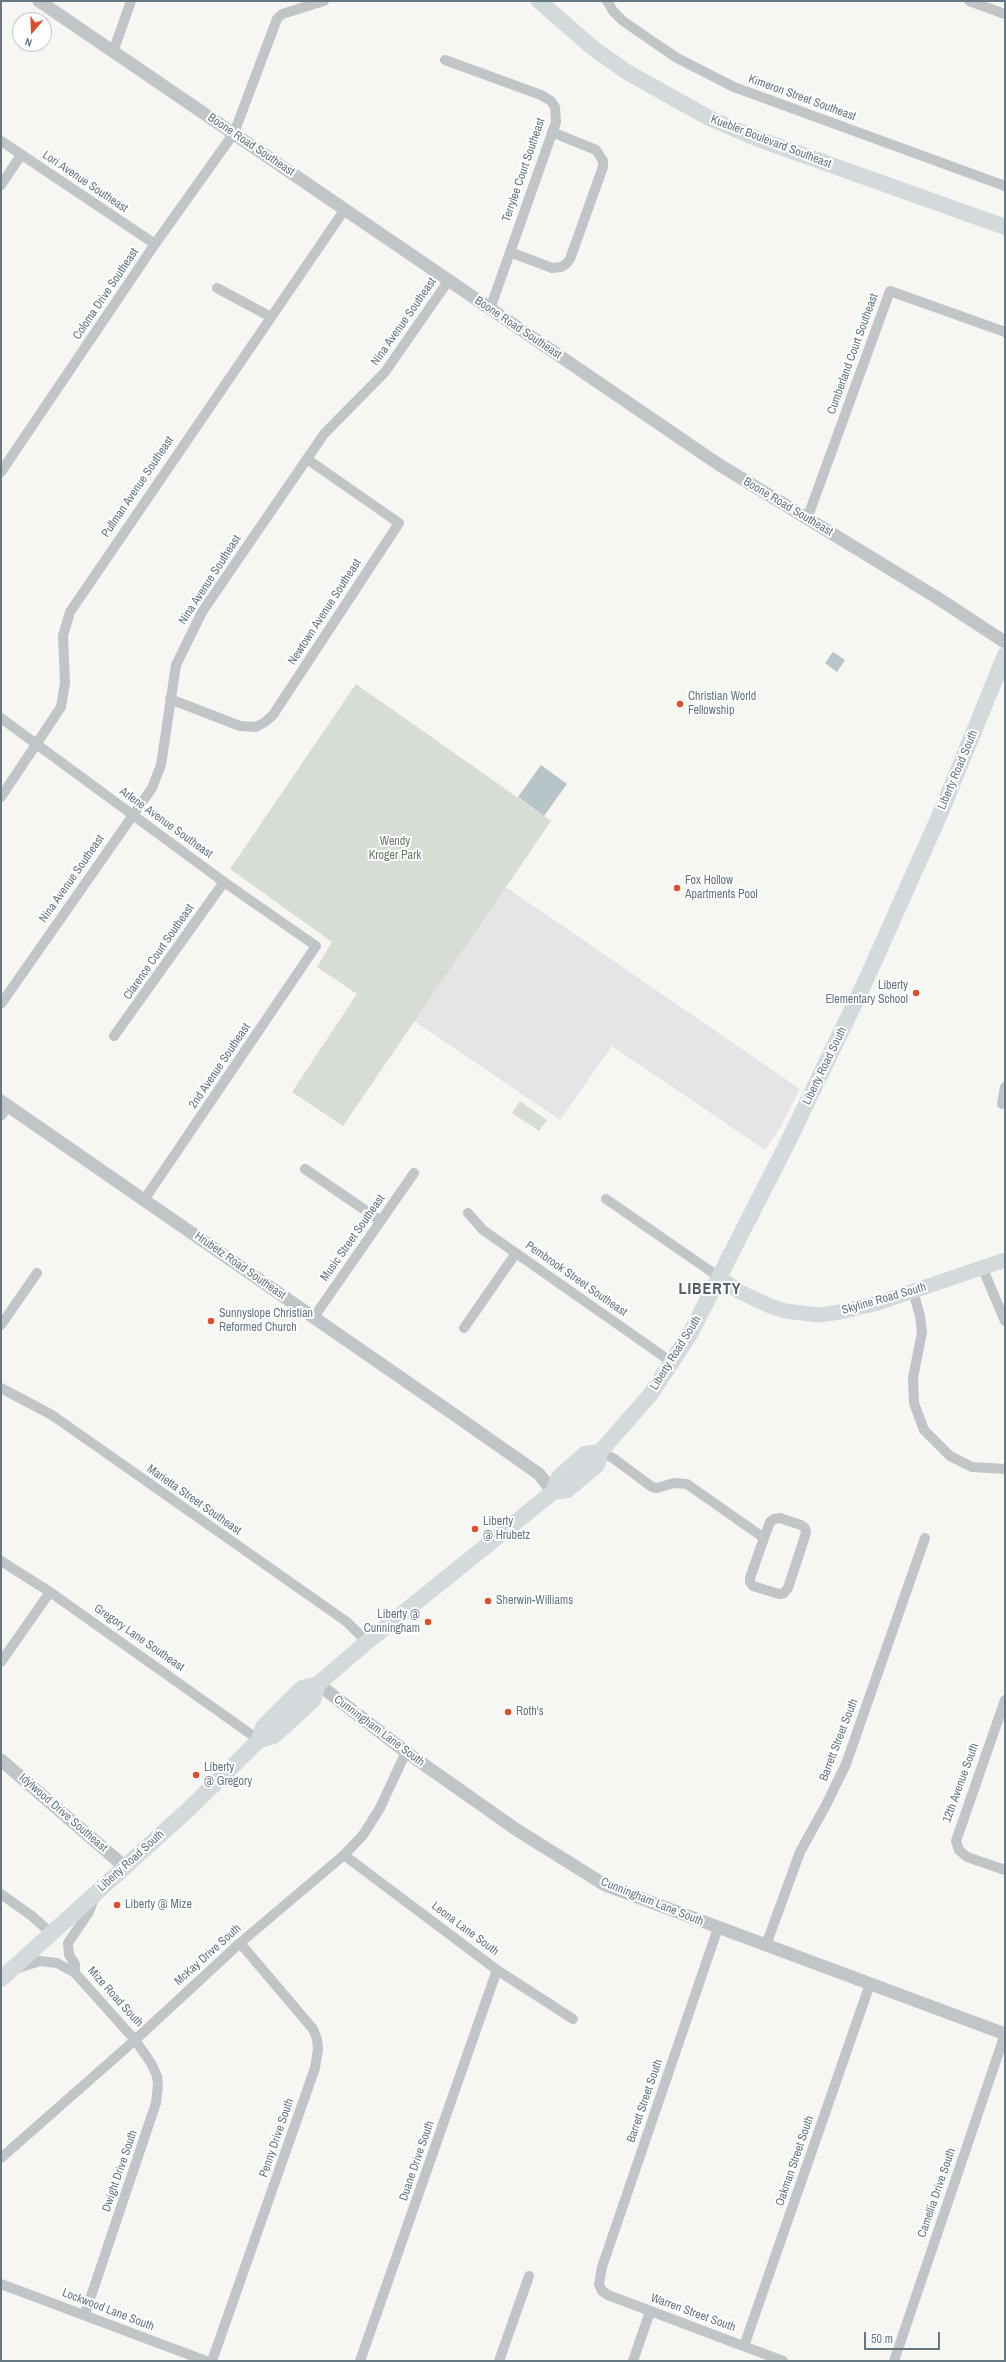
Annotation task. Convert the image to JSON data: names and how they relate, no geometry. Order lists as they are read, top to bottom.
{
  "streets": {
    "main road": ["Kuebler Boulevard Southeast", "Liberty Road South", "Skyline Road South"],
    "street": [
      "Kimeron Street Southeast",
      "Boone Road Southeast",
      "Terrylee Court Southeast",
      "Lori Avenue Southeast",
      "Coloma Drive Southeast",
      "Nina Avenue Southeast",
      "Cumberland Court Southeast",
      "Pullman Avenue Southeast",
      "Newtown Avenue Southeast",
      "Arlene Avenue Southeast",
      "Clarence Court Southeast",
      "2nd Avenue Southeast",
      "Music Street Southeast",
      "Hrubetz Road Southeast",
      "Pembrook Street Southeast",
      "Marietta Street Southeast",
      "Gregory Lane Southeast",
      "Cunningham Lane South",
      "Barrett Street South",
      "12th Avenue South",
      "Idylwood Drive Southeast",
      "Leona Lane South",
      "McKay Drive South",
      "Mize Road South",
      "Penny Drive South",
      "Duane Drive South",
      "Oakman Street South",
      "Dwight Drive South",
      "Camellia Drive South",
      "Lockwood Lane South",
      "Warren Street South"
    ]
  },
  "crossings": [
    ["Boone Road Southeast", "Terrylee Court Southeast"],
    ["Boone Road Southeast", "Coloma Drive Southeast"],
    ["Boone Road Southeast", "Nina Avenue Southeast"],
    ["Boone Road Southeast", "Cumberland Court Southeast"],
    ["Boone Road Southeast", "Pullman Avenue Southeast"],
    ["Lori Avenue Southeast", "Coloma Drive Southeast"],
    ["Nina Avenue Southeast", "Newtown Avenue Southeast"],
    ["Nina Avenue Southeast", "Arlene Avenue Southeast"],
    ["Pullman Avenue Southeast", "Arlene Avenue Southeast"],
    ["Liberty Road South", "Hrubetz Road Southeast"],
    ["Liberty Road South", "Pembrook Street Southeast"],
    ["Liberty Road South", "Skyline Road South"],
    ["Liberty Road South", "Marietta Street Southeast"],
    ["Liberty Road South", "Gregory Lane Southeast"],
    ["Liberty Road South", "Cunningham Lane South"],
    ["Liberty Road South", "Idylwood Drive Southeast"],
    ["Liberty Road South", "Mize Road South"],
    ["Arlene Avenue Southeast", "Clarence Court Southeast"],
    ["Arlene Avenue Southeast", "2nd Avenue Southeast"],
    ["2nd Avenue Southeast", "Hrubetz Road Southeast"],
    ["Music Street Southeast", "Hrubetz Road Southeast"],
    ["Cunningham Lane South", "Barrett Street South"],
    ["Cunningham Lane South", "McKay Drive South"],
    ["Cunningham Lane South", "Oakman Street South"],
    ["Cunningham Lane South", "Camellia Drive South"],
    ["Barrett Street South", "Warren Street South"],
    ["Leona Lane South", "McKay Drive South"],
    ["Leona Lane South", "Duane Drive South"],
    ["McKay Drive South", "Mize Road South"],
    ["McKay Drive South", "Penny Drive South"],
    ["McKay Drive South", "Dwight Drive South"],
    ["Mize Road South", "Dwight Drive South"],
    ["Oakman Street South", "Warren Street South"],
    ["Dwight Drive South", "Lockwood Lane South"]
  ],
  "districts": ["LIBERTY"],
  "parks": ["Wendy Kroger Park"],
  "places": [
    "Christian World Fellowship",
    "Fox Hollow Apartments Pool",
    "Liberty Elementary School",
    "Sunnyslope Christian Reformed Church",
    "Liberty @ Hrubetz",
    "Sherwin-Williams",
    "Liberty @ Cunningham",
    "Roth's",
    "Liberty @ Gregory",
    "Liberty @ Mize"
  ],
  "scale_bar": "50 m",
  "north": "bottom"
}
